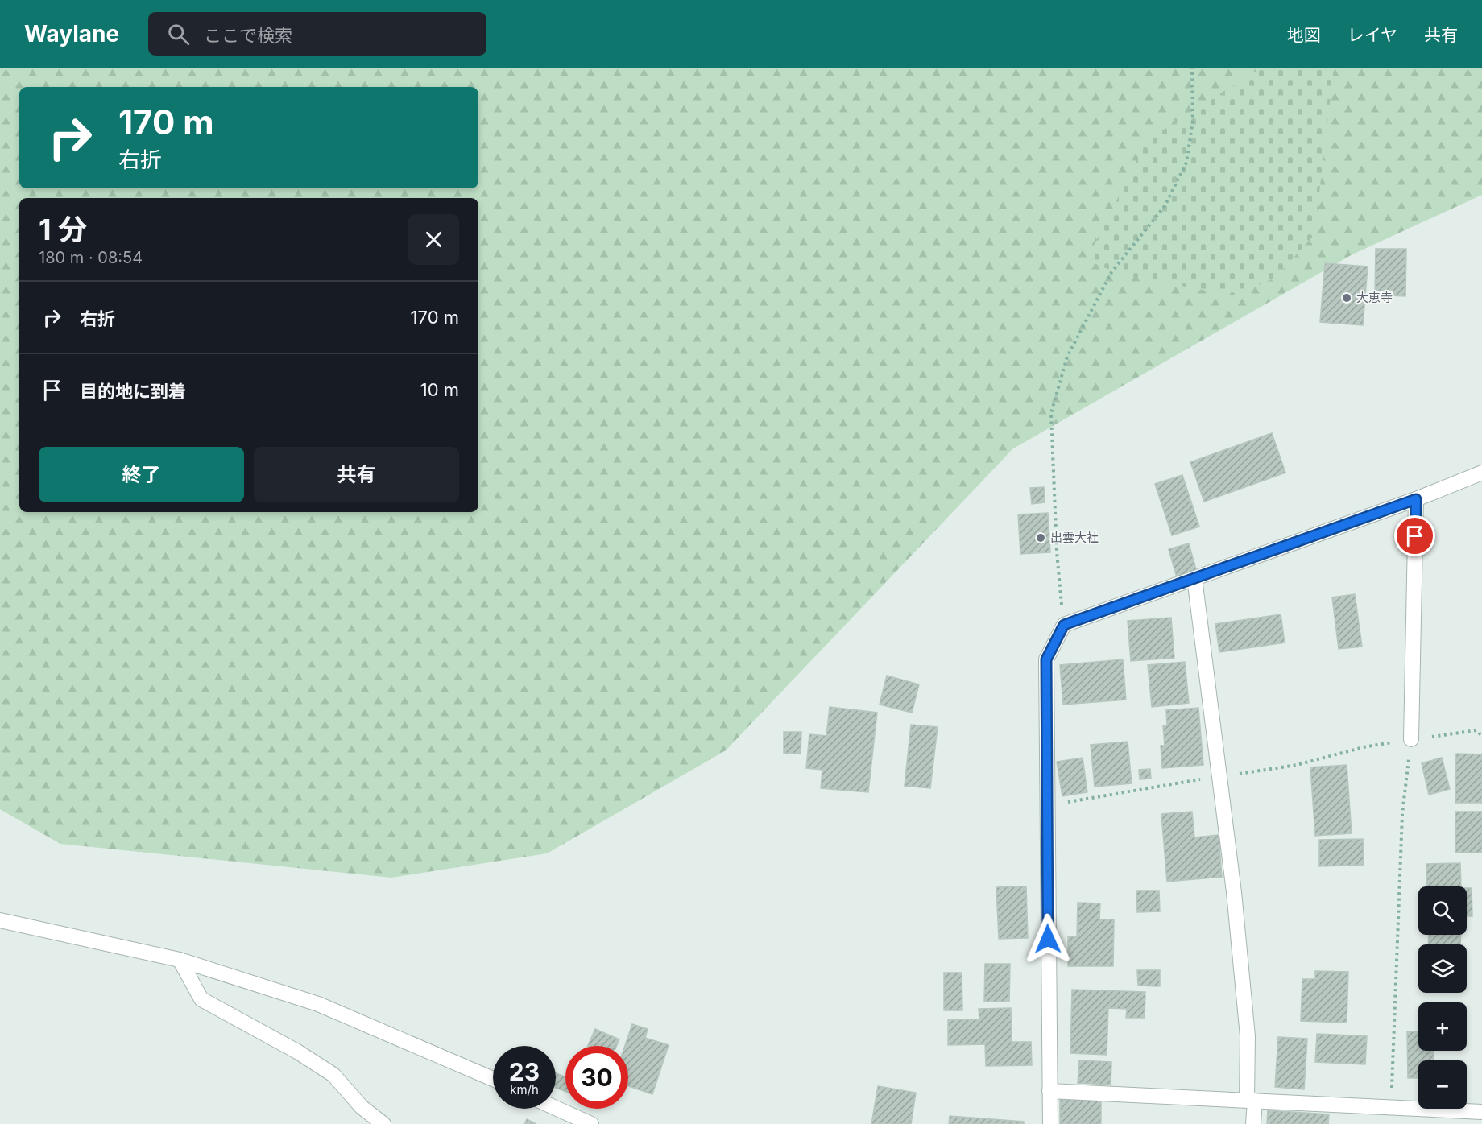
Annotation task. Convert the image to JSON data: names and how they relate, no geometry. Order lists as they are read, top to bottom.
{
  "places": ["大恵寺", "出雲大社"],
  "page": {
    "header": "Waylane",
    "search": "ここで検索",
    "nav": ["地図", "レイヤ", "共有"],
    "turn": ["170 m", "右折"],
    "heading": ["1 分", "180 m · 08:54"],
    "list": [
      {
        "name": "右折",
        "value": "170 m"
      },
      {
        "name": "目的地に到着",
        "value": "10 m"
      }
    ],
    "buttons": ["終了", "共有"],
    "map_buttons": ["+", "−"],
    "speed": "23 km/h",
    "limit": "30"
  }
}
